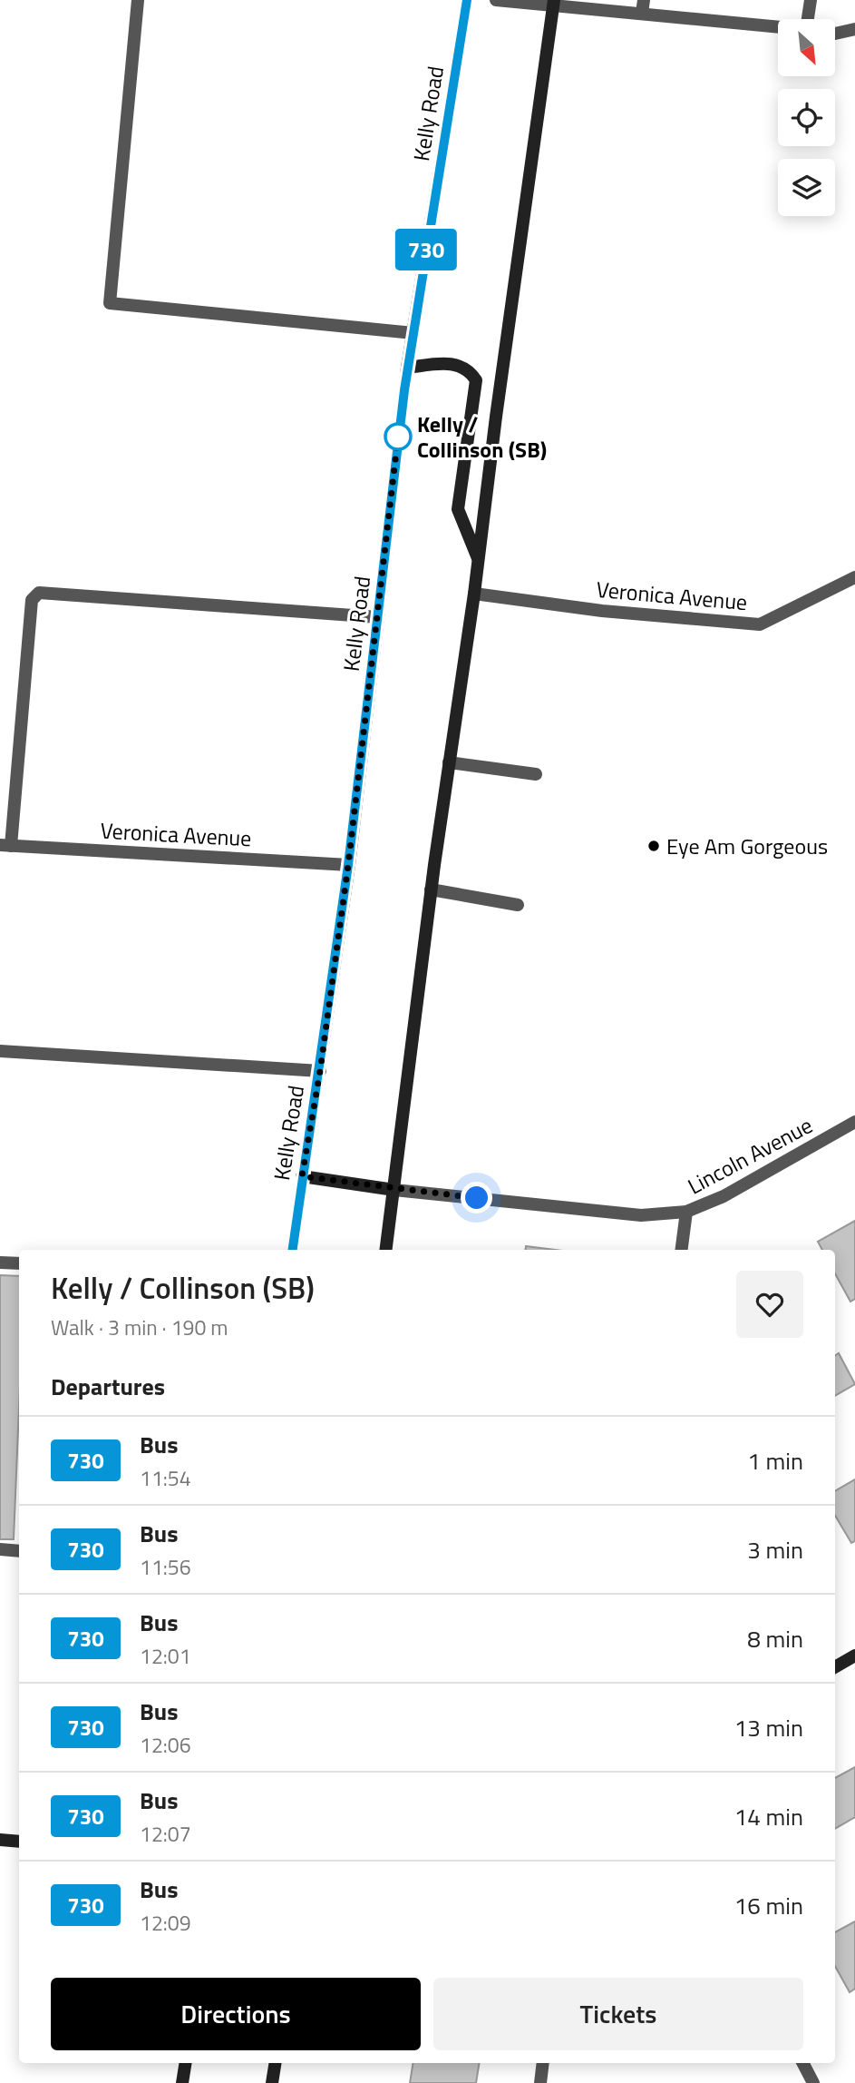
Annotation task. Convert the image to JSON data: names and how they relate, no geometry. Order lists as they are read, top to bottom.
{
  "streets": {
    "street": ["Kelly Road", "Veronica Avenue", "Lincoln Avenue"]
  },
  "crossings": [
    ["Kelly Road", "Veronica Avenue"]
  ],
  "places": ["Kelly / Collinson (SB)", "Eye Am Gorgeous"],
  "lines": ["bus line 730"],
  "north": "bottom right",
  "page": {
    "on_map": "730",
    "heading": [
      ["Kelly / Collinson (SB)", "Walk · 3 min · 190 m"],
      "Departures"
    ],
    "list": [
      {
        "mark": "730",
        "name": "Bus",
        "note": "11:54",
        "value": "1 min"
      },
      {
        "mark": "730",
        "name": "Bus",
        "note": "11:56",
        "value": "3 min"
      },
      {
        "mark": "730",
        "name": "Bus",
        "note": "12:01",
        "value": "8 min"
      },
      {
        "mark": "730",
        "name": "Bus",
        "note": "12:06",
        "value": "13 min"
      },
      {
        "mark": "730",
        "name": "Bus",
        "note": "12:07",
        "value": "14 min"
      },
      {
        "mark": "730",
        "name": "Bus",
        "note": "12:09",
        "value": "16 min"
      }
    ],
    "buttons": ["Directions", "Tickets"]
  }
}
